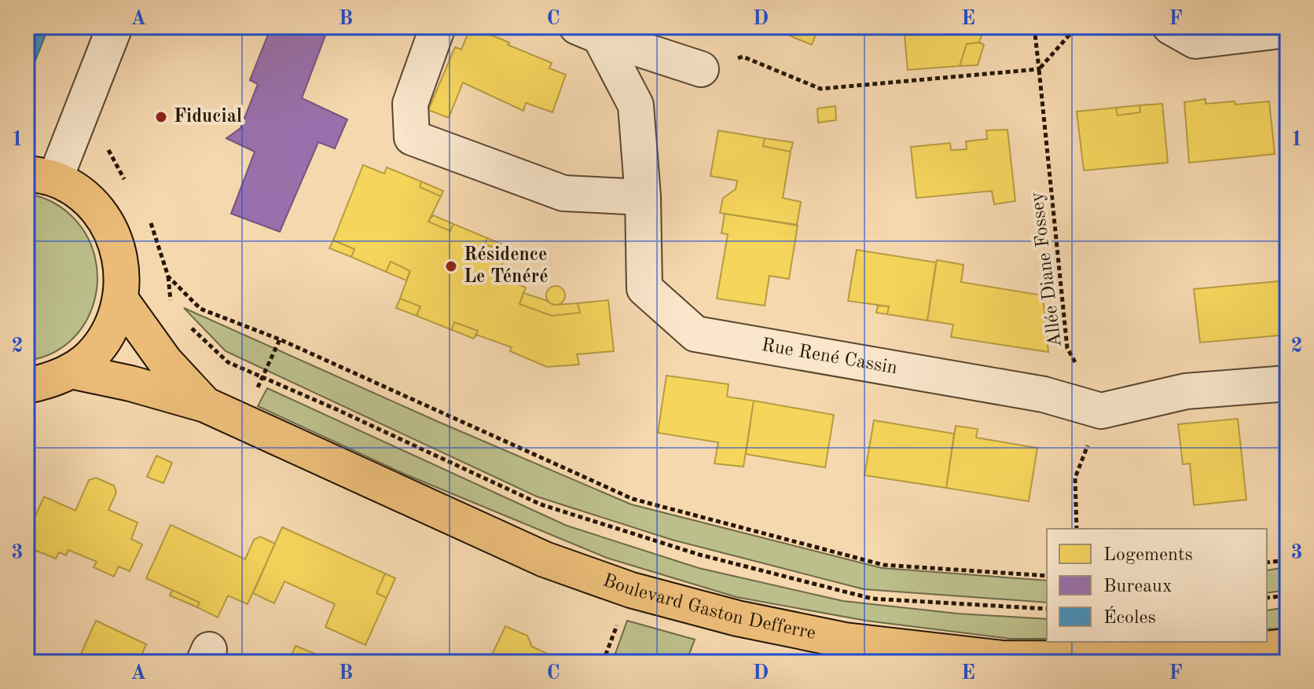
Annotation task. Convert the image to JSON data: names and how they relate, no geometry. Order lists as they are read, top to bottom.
{
  "streets": {
    "main road": ["Boulevard Gaston Defferre"],
    "street": ["Rue René Cassin"],
    "path": ["Allée Diane Fossey"]
  },
  "crossings": [
    ["Allée Diane Fossey", "Rue René Cassin"]
  ],
  "places": ["Fiducial", "Résidence Le Ténéré"],
  "legend": ["Logements", "Bureaux", "Écoles"],
  "grid": {
    "columns": [
      "A",
      "B",
      "C",
      "D",
      "E",
      "F"
    ],
    "rows": ["1", "2", "3"]
  }
}
